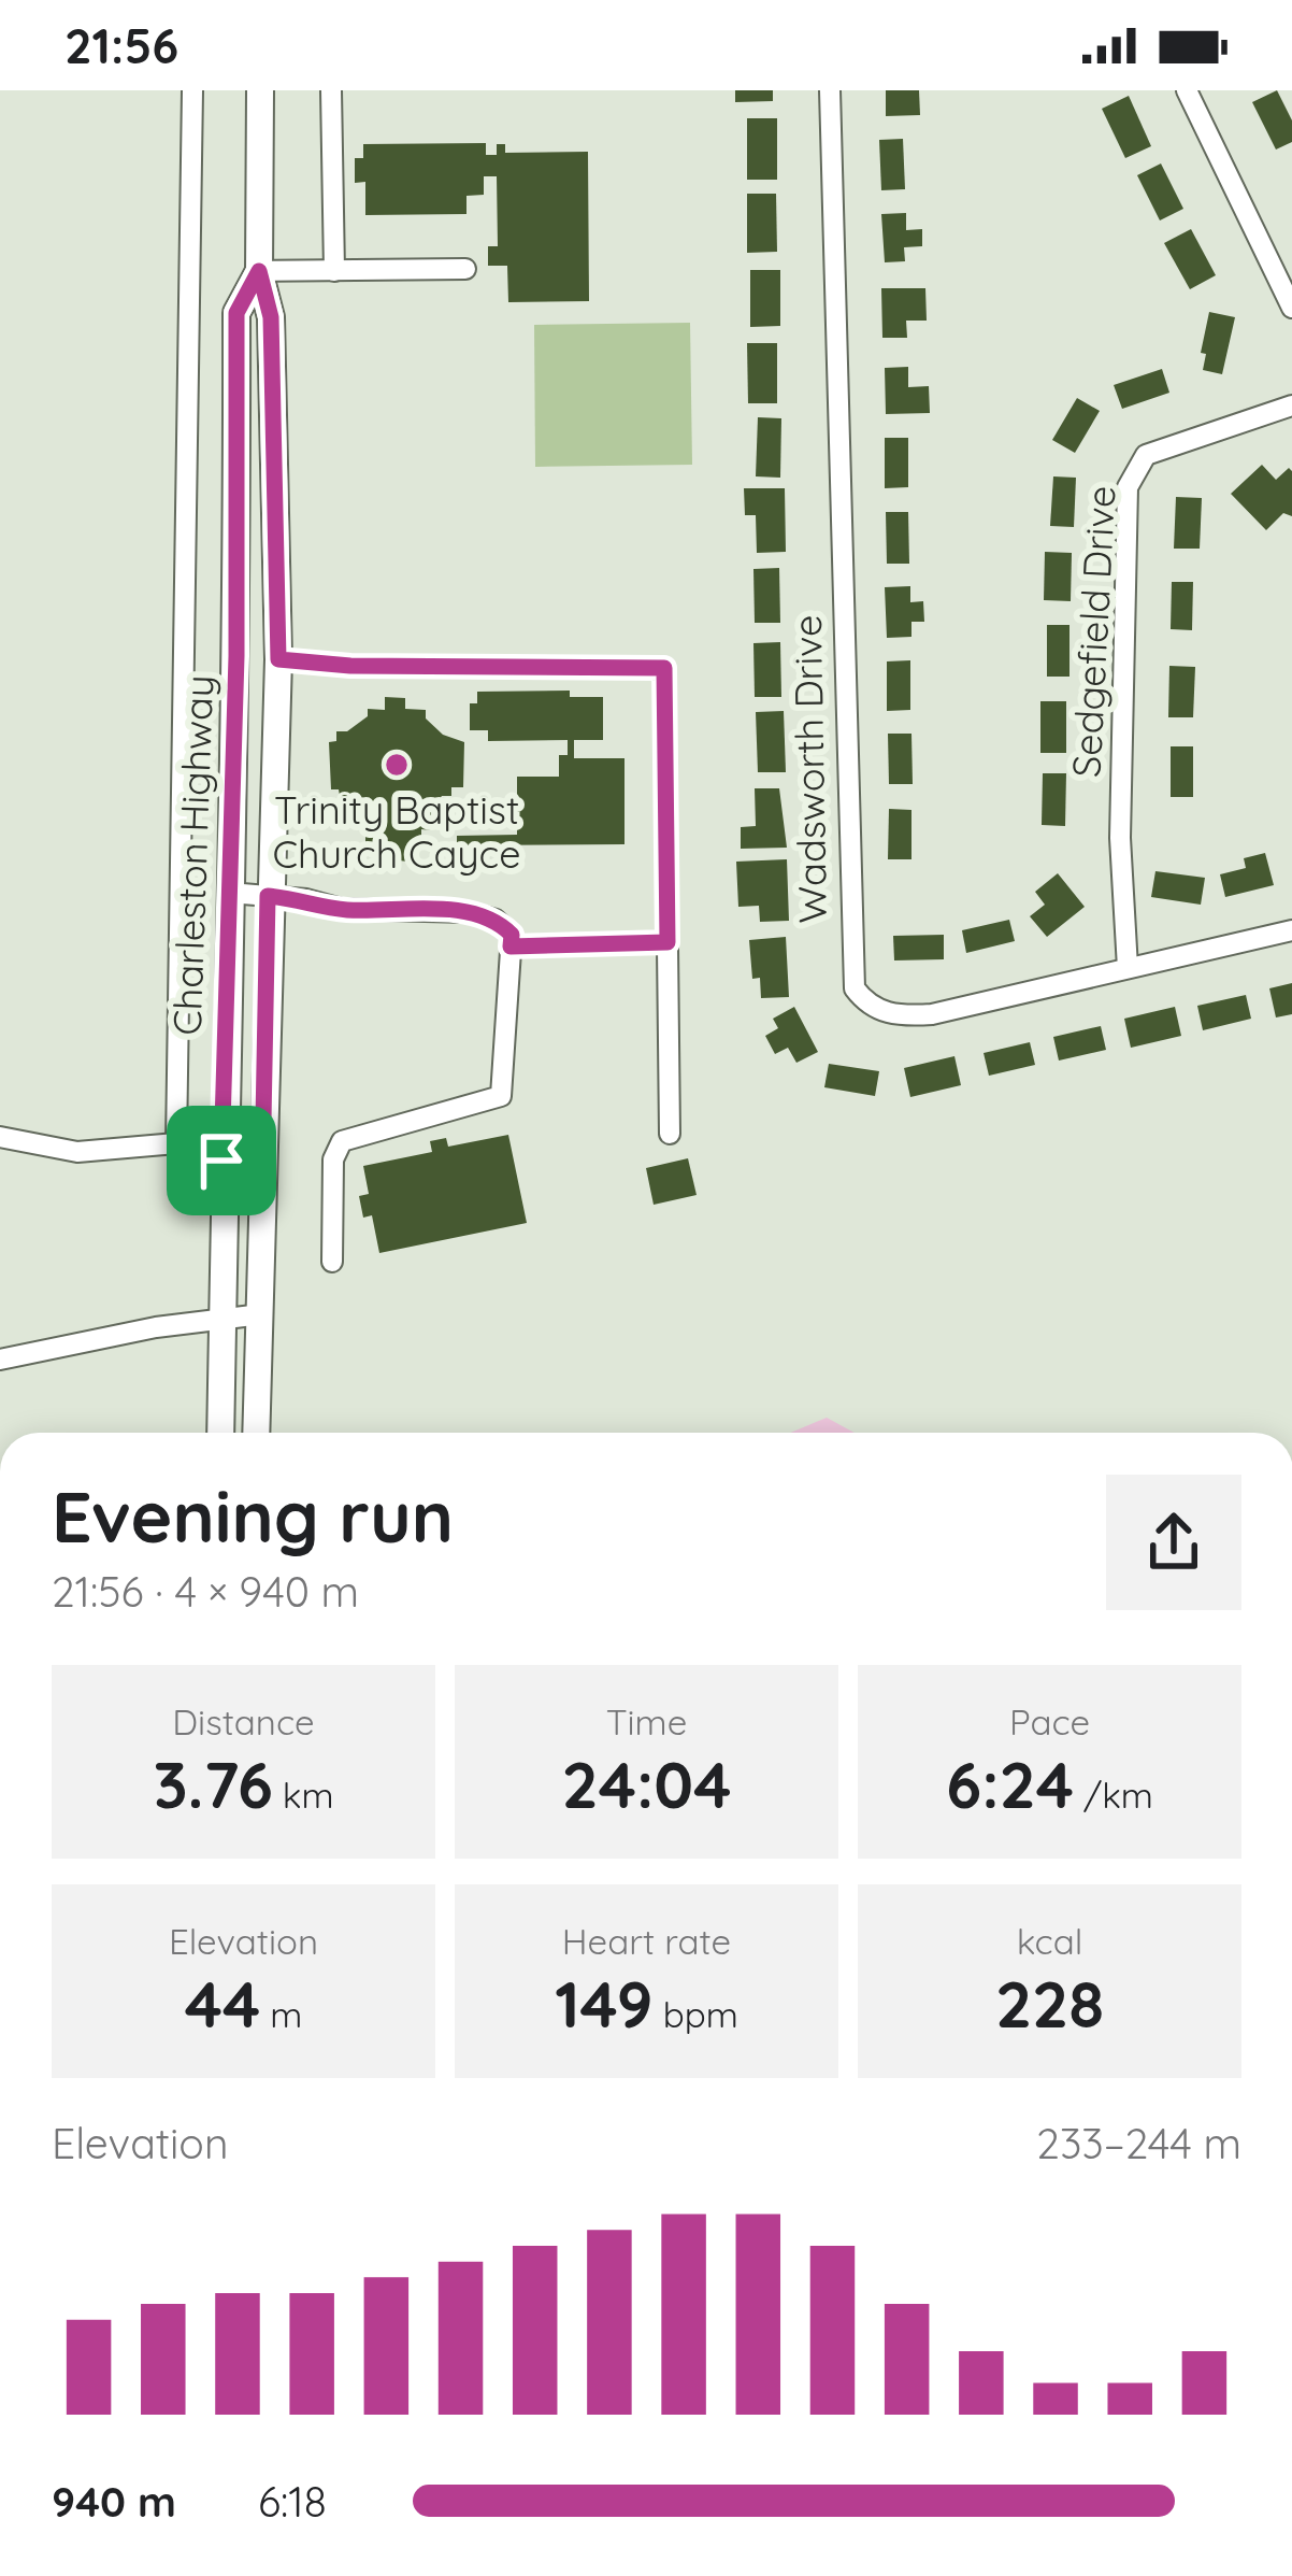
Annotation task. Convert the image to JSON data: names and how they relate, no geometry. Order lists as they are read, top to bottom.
{
  "streets": {
    "main road": ["Charleston Highway"],
    "street": ["Sedgefield Drive", "Wadsworth Drive"]
  },
  "crossings": [
    ["Sedgefield Drive", "Wadsworth Drive"]
  ],
  "places": ["Trinity Baptist Church Cayce"],
  "page": {
    "status": "21:56",
    "heading": ["Evening run", "21:56 · 4 × 940 m"],
    "stats": [
      ["Distance", "3.76 km"],
      ["Time", "24:04"],
      ["Pace", "6:24 /km"],
      ["Elevation", "44 m"],
      ["Heart rate", "149 bpm"],
      ["kcal", "228"]
    ],
    "chart": ["Elevation", "233–244 m"],
    "list": [
      {
        "name": "940 m",
        "note": "6:18"
      }
    ]
  }
}
